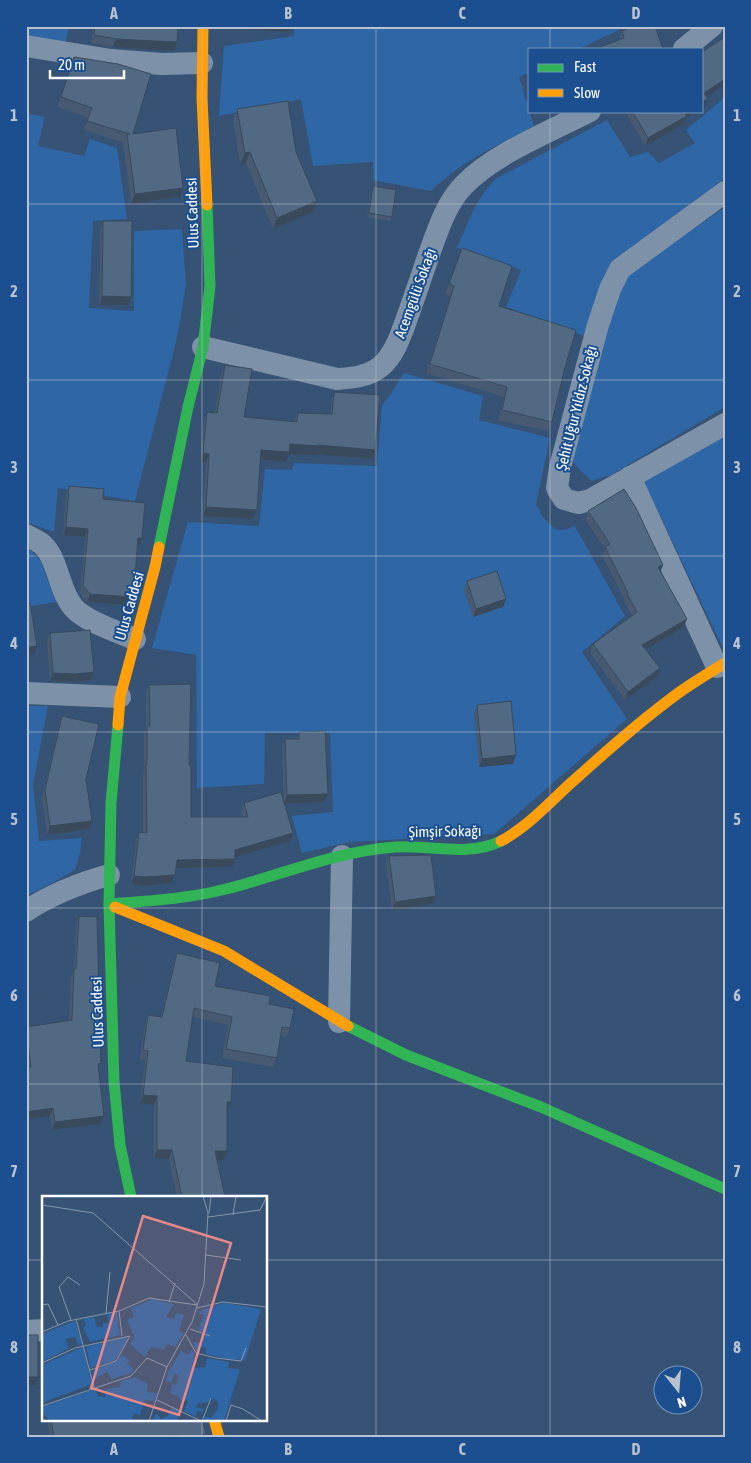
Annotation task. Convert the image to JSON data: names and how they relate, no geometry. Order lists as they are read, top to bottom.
{
  "streets": {
    "street": [
      "Ulus Caddesi",
      "Acemgülü Sokağı",
      "Şehit Uğur Yıldız Sokağı",
      "Şimşir Sokağı"
    ]
  },
  "crossings": [
    ["Ulus Caddesi", "Acemgülü Sokağı"],
    ["Ulus Caddesi", "Şimşir Sokağı"]
  ],
  "legend": ["Fast", "Slow"],
  "scale_bar": "20 m",
  "north": "bottom",
  "grid": {
    "columns": [
      "A",
      "B",
      "C",
      "D"
    ],
    "rows": [
      "1",
      "2",
      "3",
      "4",
      "5",
      "6",
      "7",
      "8"
    ]
  }
}
